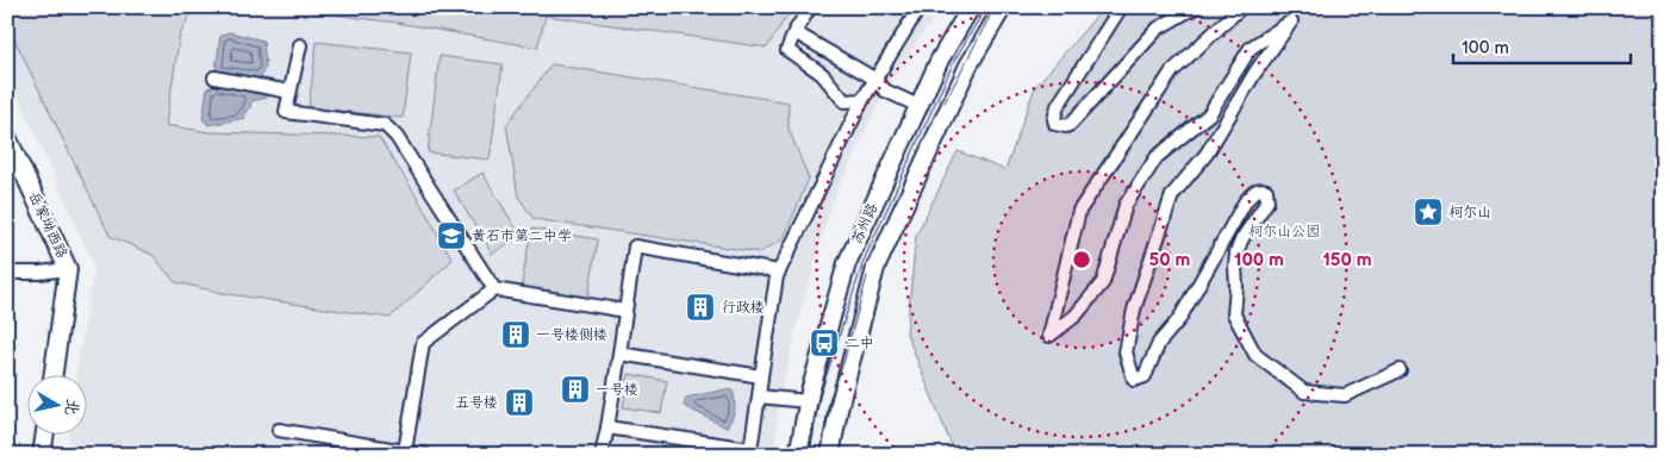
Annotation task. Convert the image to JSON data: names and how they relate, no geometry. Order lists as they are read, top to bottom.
{
  "streets": {
    "main road": ["苏州路", "岳家坳西路"]
  },
  "parks": ["柯尔山公园"],
  "places": {
    "place": ["柯尔山"],
    "school or university": ["黄石市第二中学"],
    "building": [
      "行政楼",
      "一号楼侧楼",
      "一号楼",
      "五号楼"
    ],
    "bus stop": ["二中"]
  },
  "scale_bar": "100 m",
  "north": "right",
  "rings": ["50 m", "100 m", "150 m"]
}
